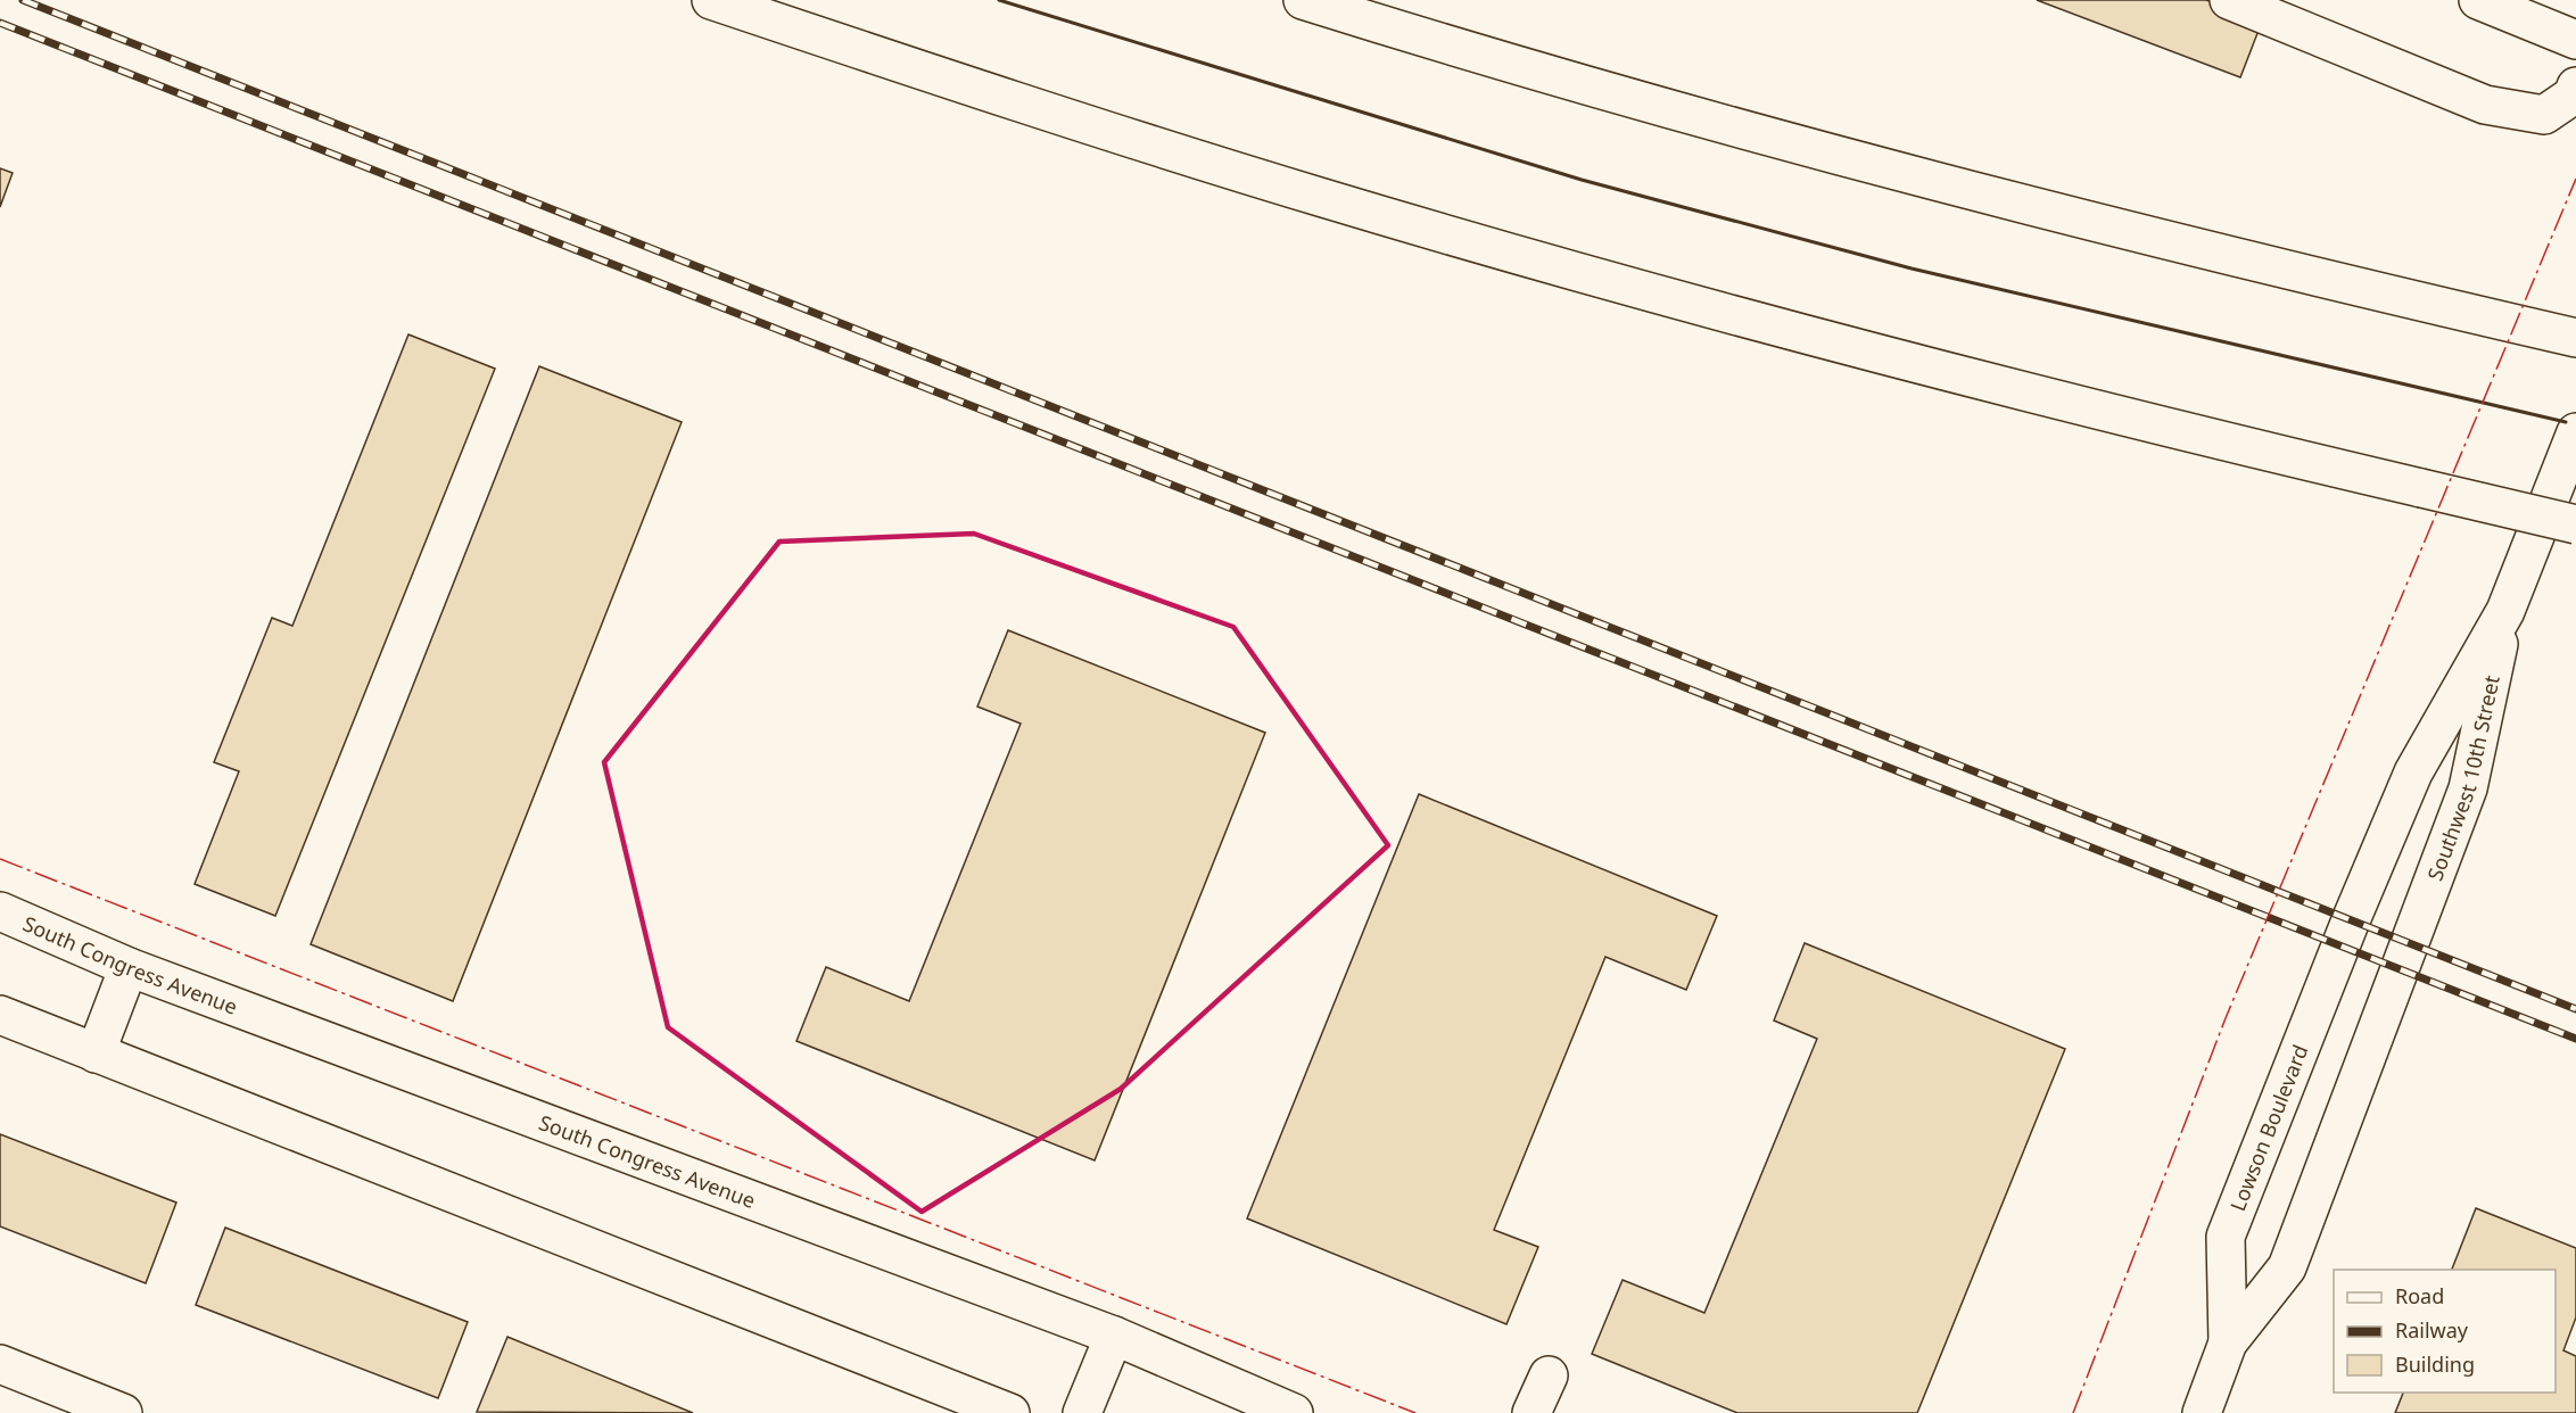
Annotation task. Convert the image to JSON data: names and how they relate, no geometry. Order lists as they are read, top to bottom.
{
  "streets": {
    "main road": ["Southwest 10th Street", "South Congress Avenue", "Lowson Boulevard"]
  },
  "crossings": [
    ["Southwest 10th Street", "Lowson Boulevard"]
  ],
  "legend": ["Road", "Railway", "Building"]
}
